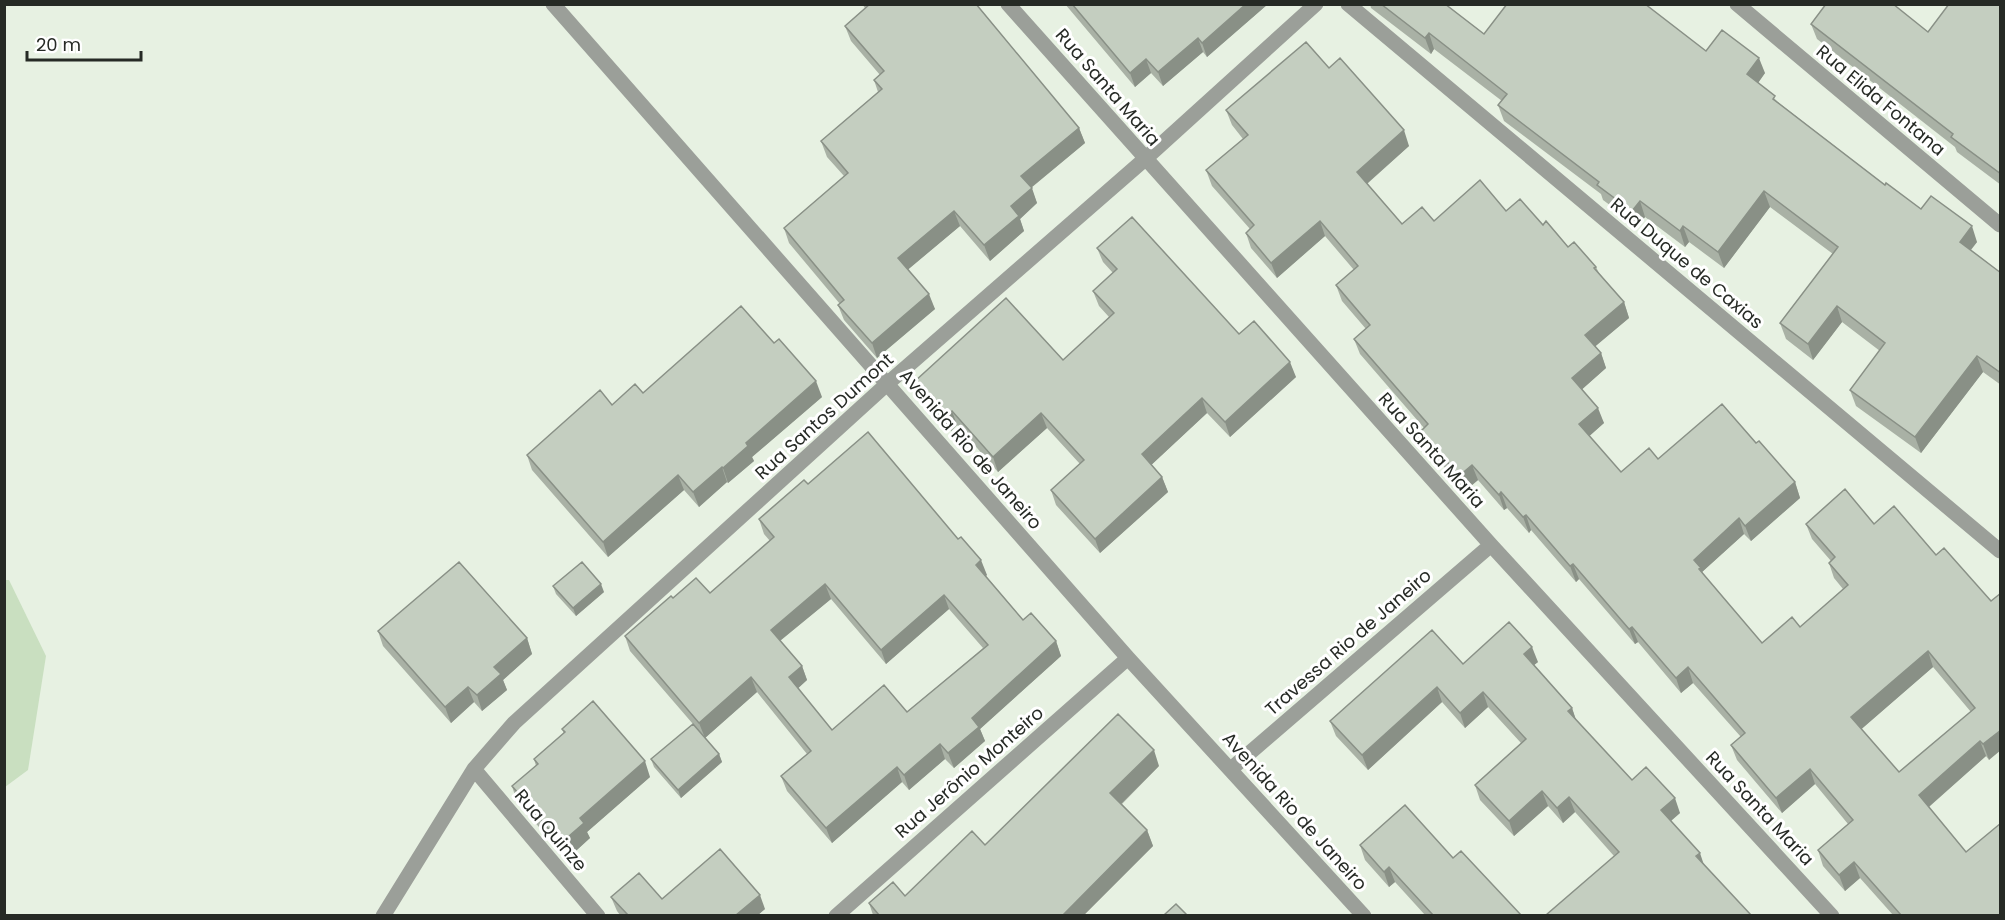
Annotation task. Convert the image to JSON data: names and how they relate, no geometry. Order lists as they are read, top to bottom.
{
  "streets": {
    "street": [
      "Rua Santa Maria",
      "Rua Elida Fontana",
      "Rua Duque de Caxias",
      "Rua Santos Dumont",
      "Avenida Rio de Janeiro",
      "Travessa Rio de Janeiro",
      "Rua Jerônio Monteiro",
      "Rua Quinze"
    ]
  },
  "crossings": [
    ["Rua Santa Maria", "Rua Santos Dumont"],
    ["Rua Santa Maria", "Travessa Rio de Janeiro"],
    ["Rua Santos Dumont", "Avenida Rio de Janeiro"],
    ["Rua Santos Dumont", "Rua Quinze"],
    ["Avenida Rio de Janeiro", "Travessa Rio de Janeiro"],
    ["Avenida Rio de Janeiro", "Rua Jerônio Monteiro"]
  ],
  "scale_bar": "20 m"
}
